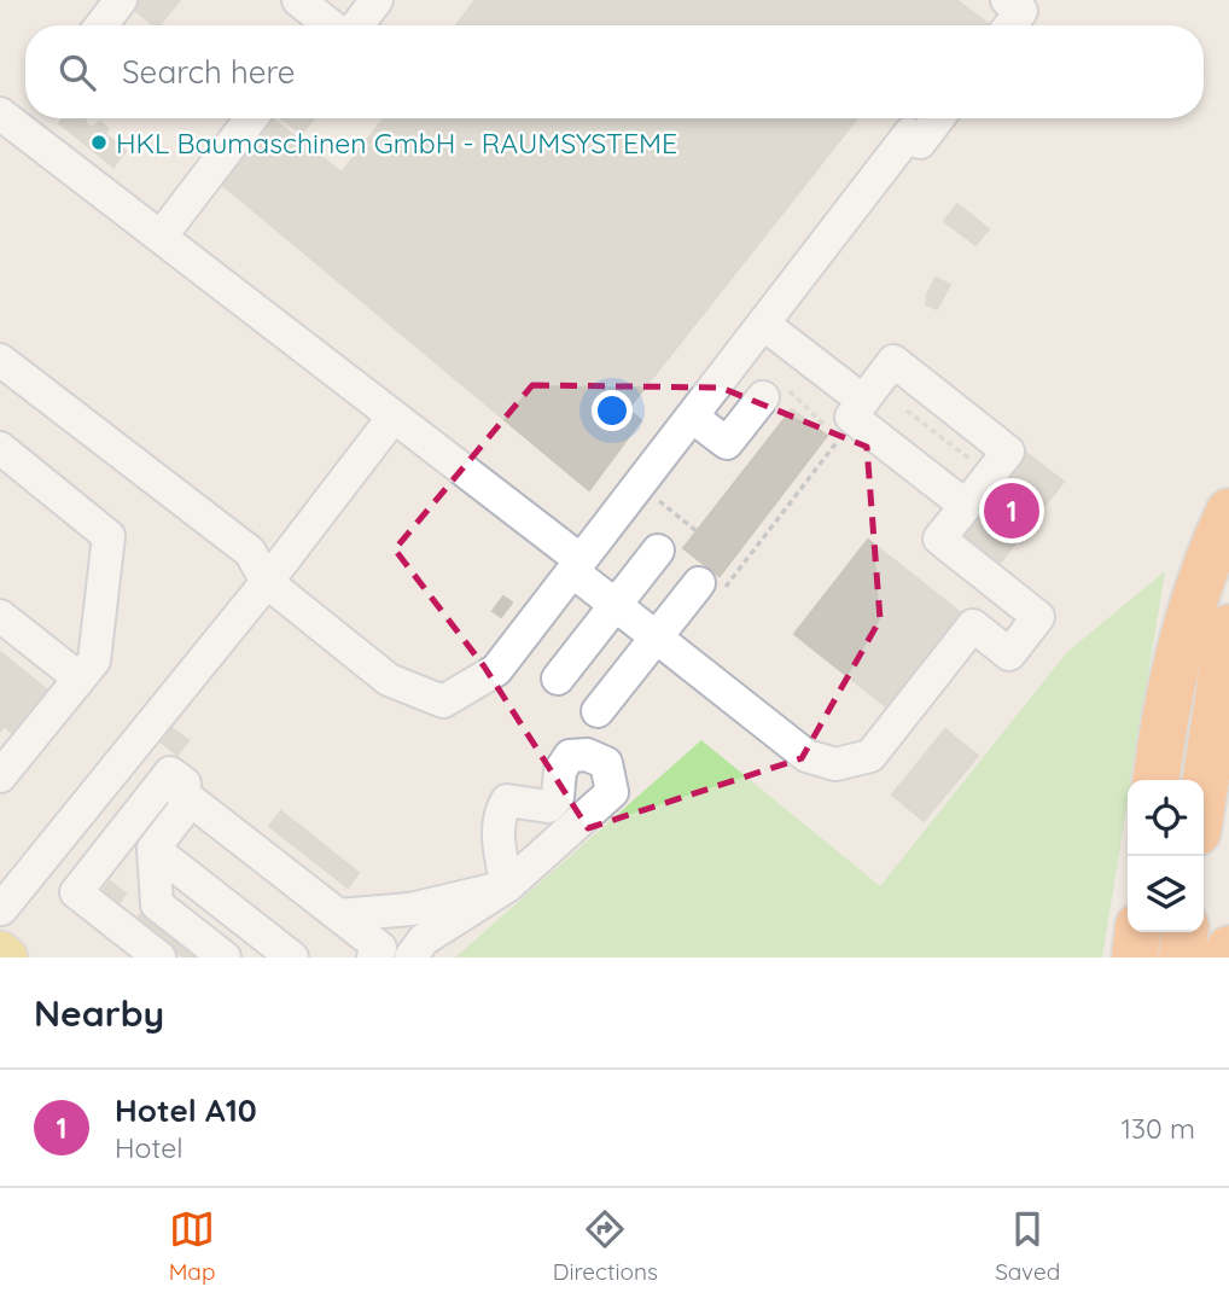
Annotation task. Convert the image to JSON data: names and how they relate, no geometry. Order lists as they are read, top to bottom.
{
  "places": ["HKL Baumaschinen GmbH - RAUMSYSTEME"],
  "page": {
    "search": "Search here",
    "pins": "1",
    "heading": "Nearby",
    "list": [
      {
        "mark": "1",
        "name": "Hotel A10",
        "note": "Hotel",
        "value": "130 m"
      }
    ],
    "nav": ["Map", "Directions", "Saved"]
  }
}
